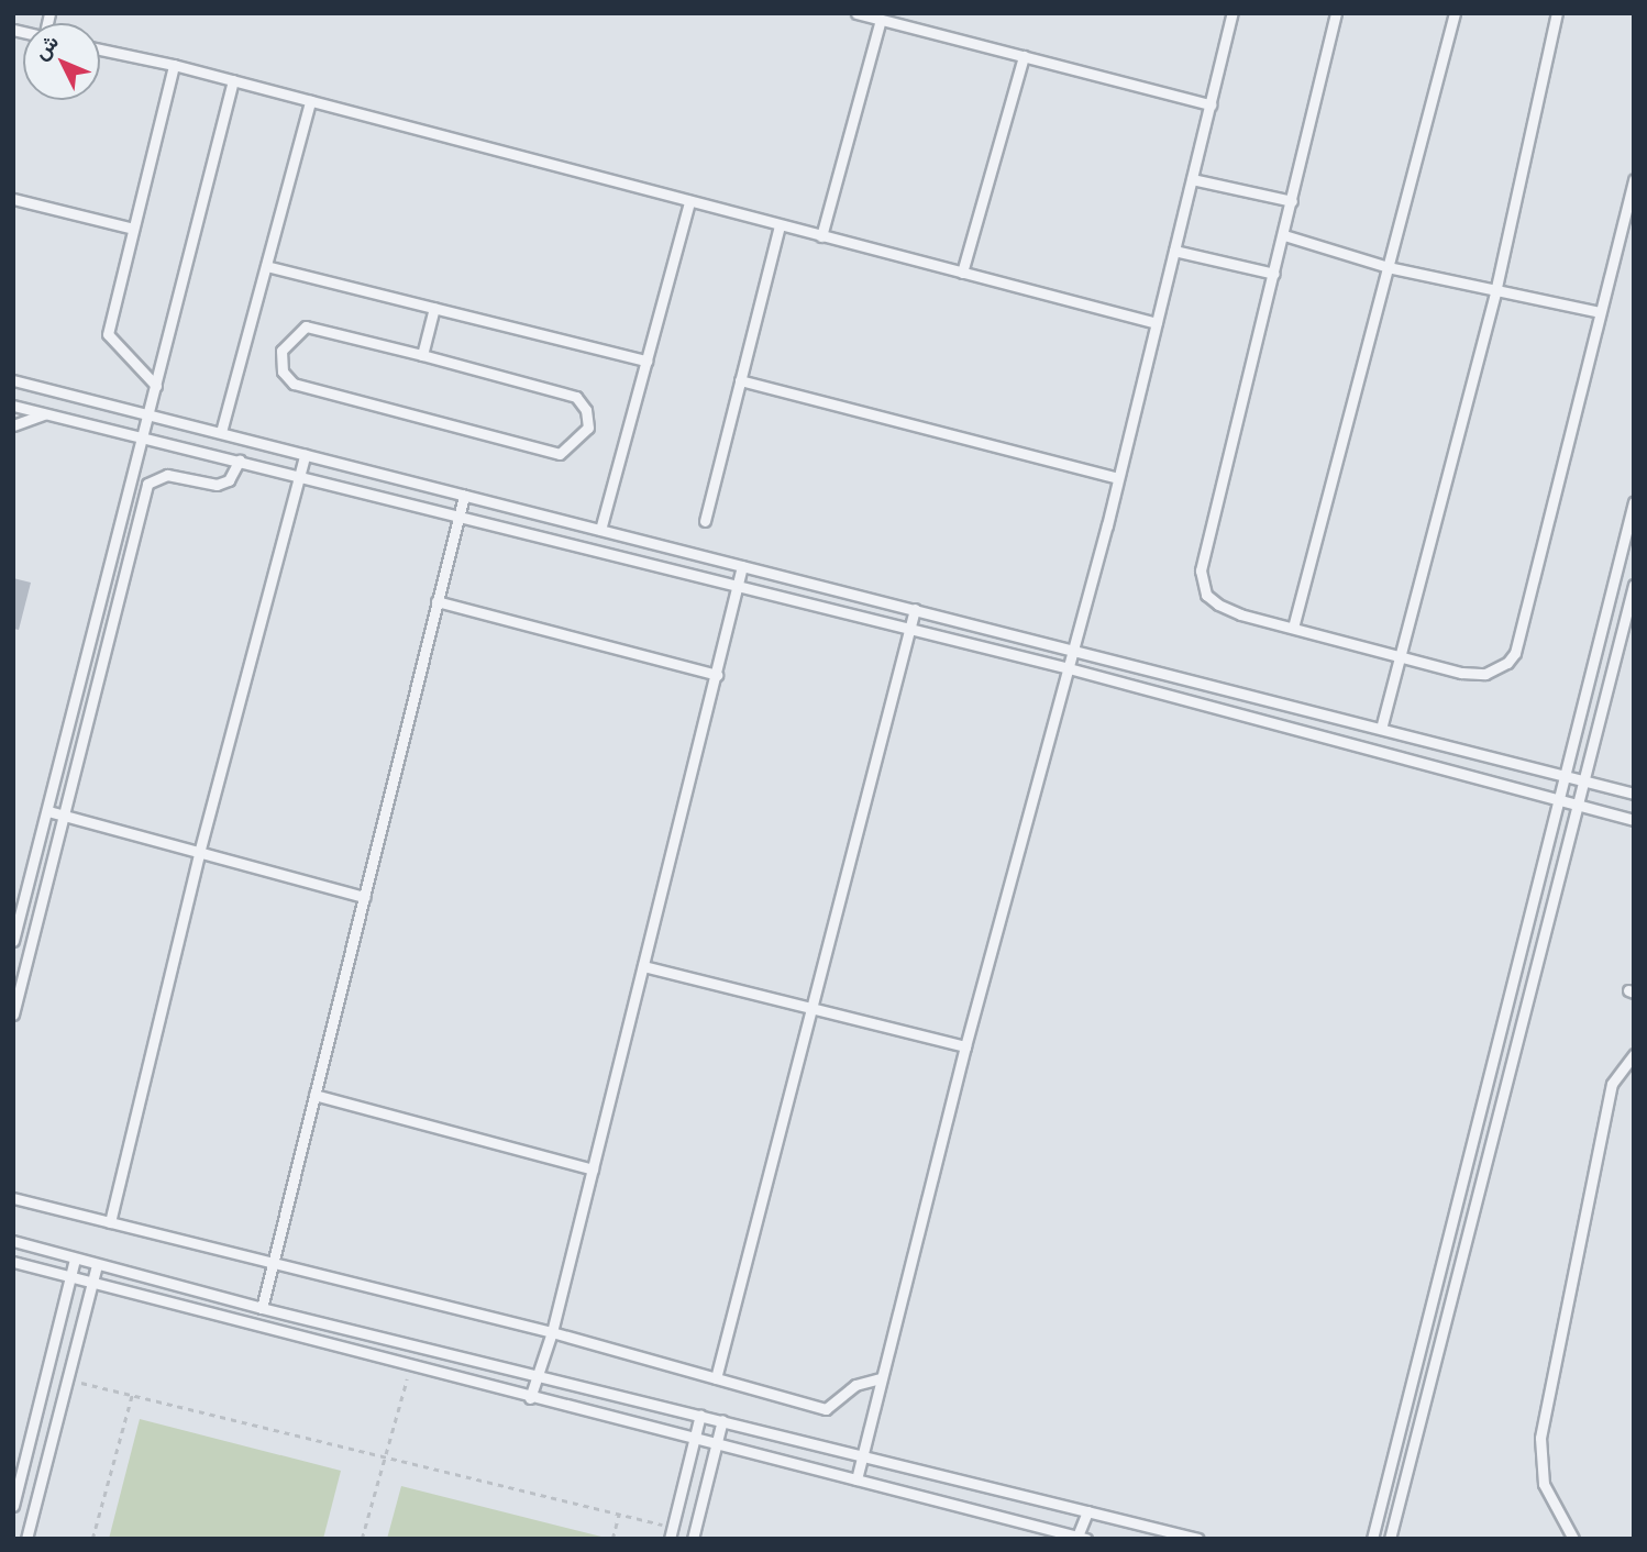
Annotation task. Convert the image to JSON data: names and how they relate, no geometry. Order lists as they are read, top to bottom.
{
  "north": "top left"
}
